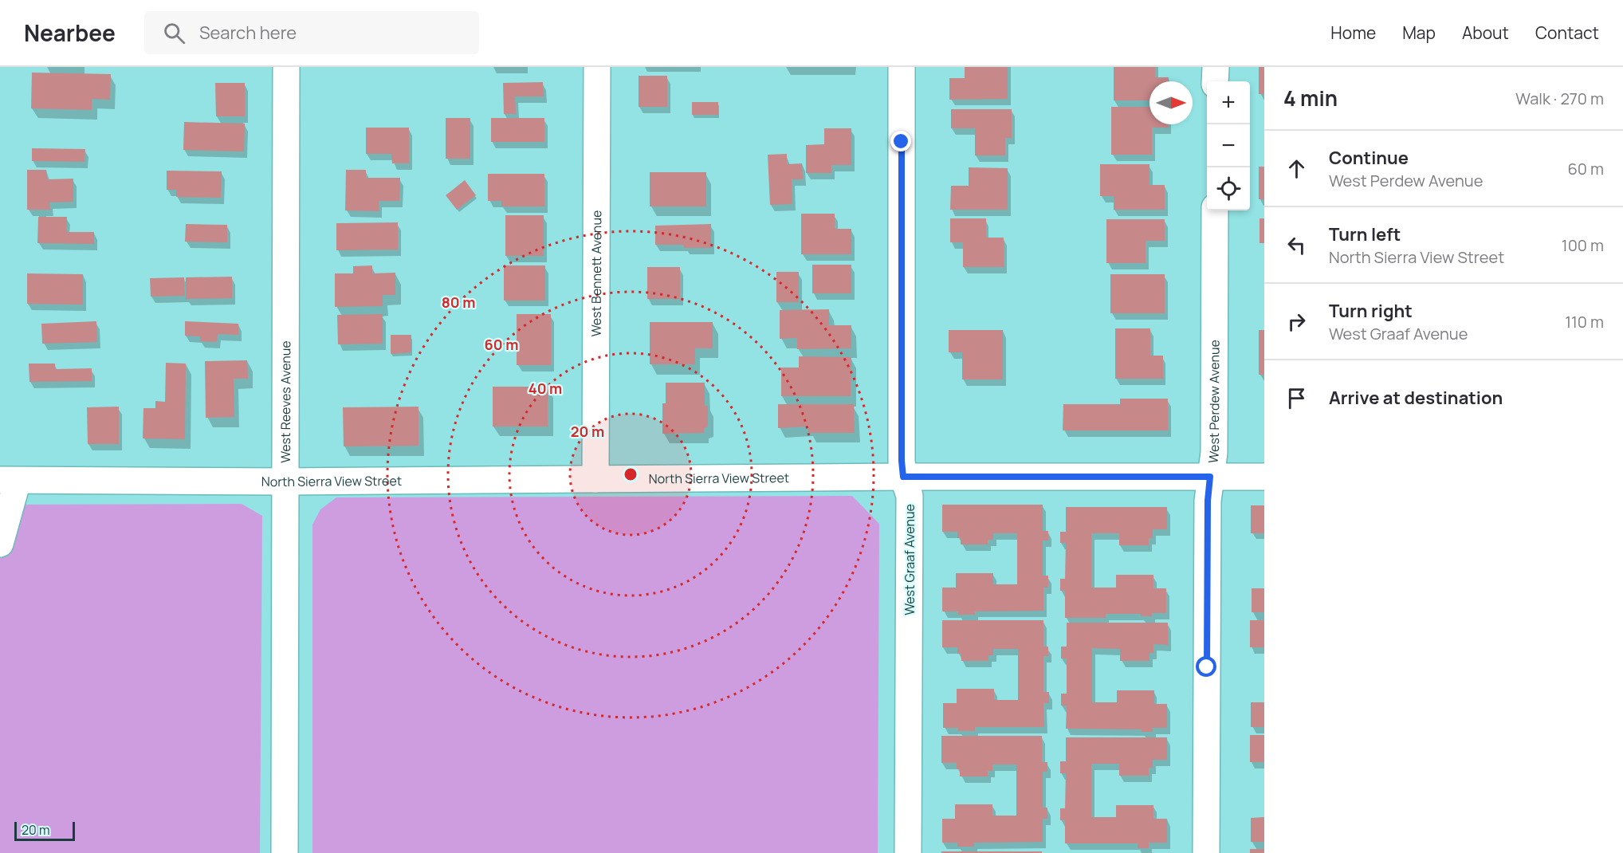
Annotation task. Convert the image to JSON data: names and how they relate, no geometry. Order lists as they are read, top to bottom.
{
  "streets": {
    "street": [
      "West Bennett Avenue",
      "West Perdew Avenue",
      "West Reeves Avenue",
      "North Sierra View Street",
      "West Graaf Avenue"
    ]
  },
  "crossings": [
    ["West Bennett Avenue", "North Sierra View Street"],
    ["West Perdew Avenue", "North Sierra View Street"],
    ["West Reeves Avenue", "North Sierra View Street"],
    ["North Sierra View Street", "West Graaf Avenue"]
  ],
  "scale_bar": "20 m",
  "north": "right",
  "page": {
    "header": "Nearbee",
    "search": "Search here",
    "nav": [
      "Home",
      "Map",
      "About",
      "Contact"
    ],
    "heading": ["4 min", "Walk · 270 m"],
    "map_buttons": ["+", "−"],
    "list": [
      ["Continue", "West Perdew Avenue", "60 m"],
      ["Turn left", "North Sierra View Street", "100 m"],
      ["Turn right", "West Graaf Avenue", "110 m"],
      "Arrive at destination"
    ],
    "scale": "20 m"
  },
  "rings": [
    "80 m",
    "60 m",
    "40 m",
    "20 m"
  ]
}
